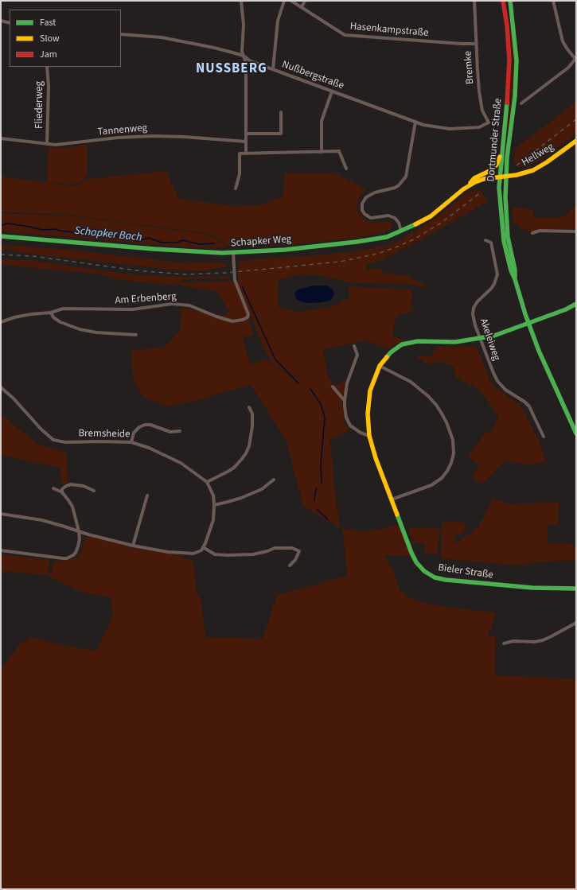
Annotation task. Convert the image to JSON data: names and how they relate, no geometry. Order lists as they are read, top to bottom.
{
  "streets": {
    "street": [
      "Hasenkampstraße",
      "Bremke",
      "Nußbergstraße",
      "Fliederweg",
      "Tannenweg",
      "Dortmunder Straße",
      "Hellweg",
      "Schapker Weg",
      "Am Erbenberg",
      "Akeleiweg",
      "Bremsheide",
      "Bieler Straße"
    ]
  },
  "crossings": [
    ["Hasenkampstraße", "Bremke"],
    ["Bremke", "Nußbergstraße"],
    ["Fliederweg", "Tannenweg"],
    ["Dortmunder Straße", "Hellweg"],
    ["Dortmunder Straße", "Schapker Weg"],
    ["Dortmunder Straße", "Bieler Straße"],
    ["Hellweg", "Schapker Weg"],
    ["Schapker Weg", "Am Erbenberg"],
    ["Akeleiweg", "Bieler Straße"]
  ],
  "districts": ["NUSSBERG"],
  "water": ["Schapker Bach"],
  "legend": ["Fast", "Slow", "Jam"]
}
